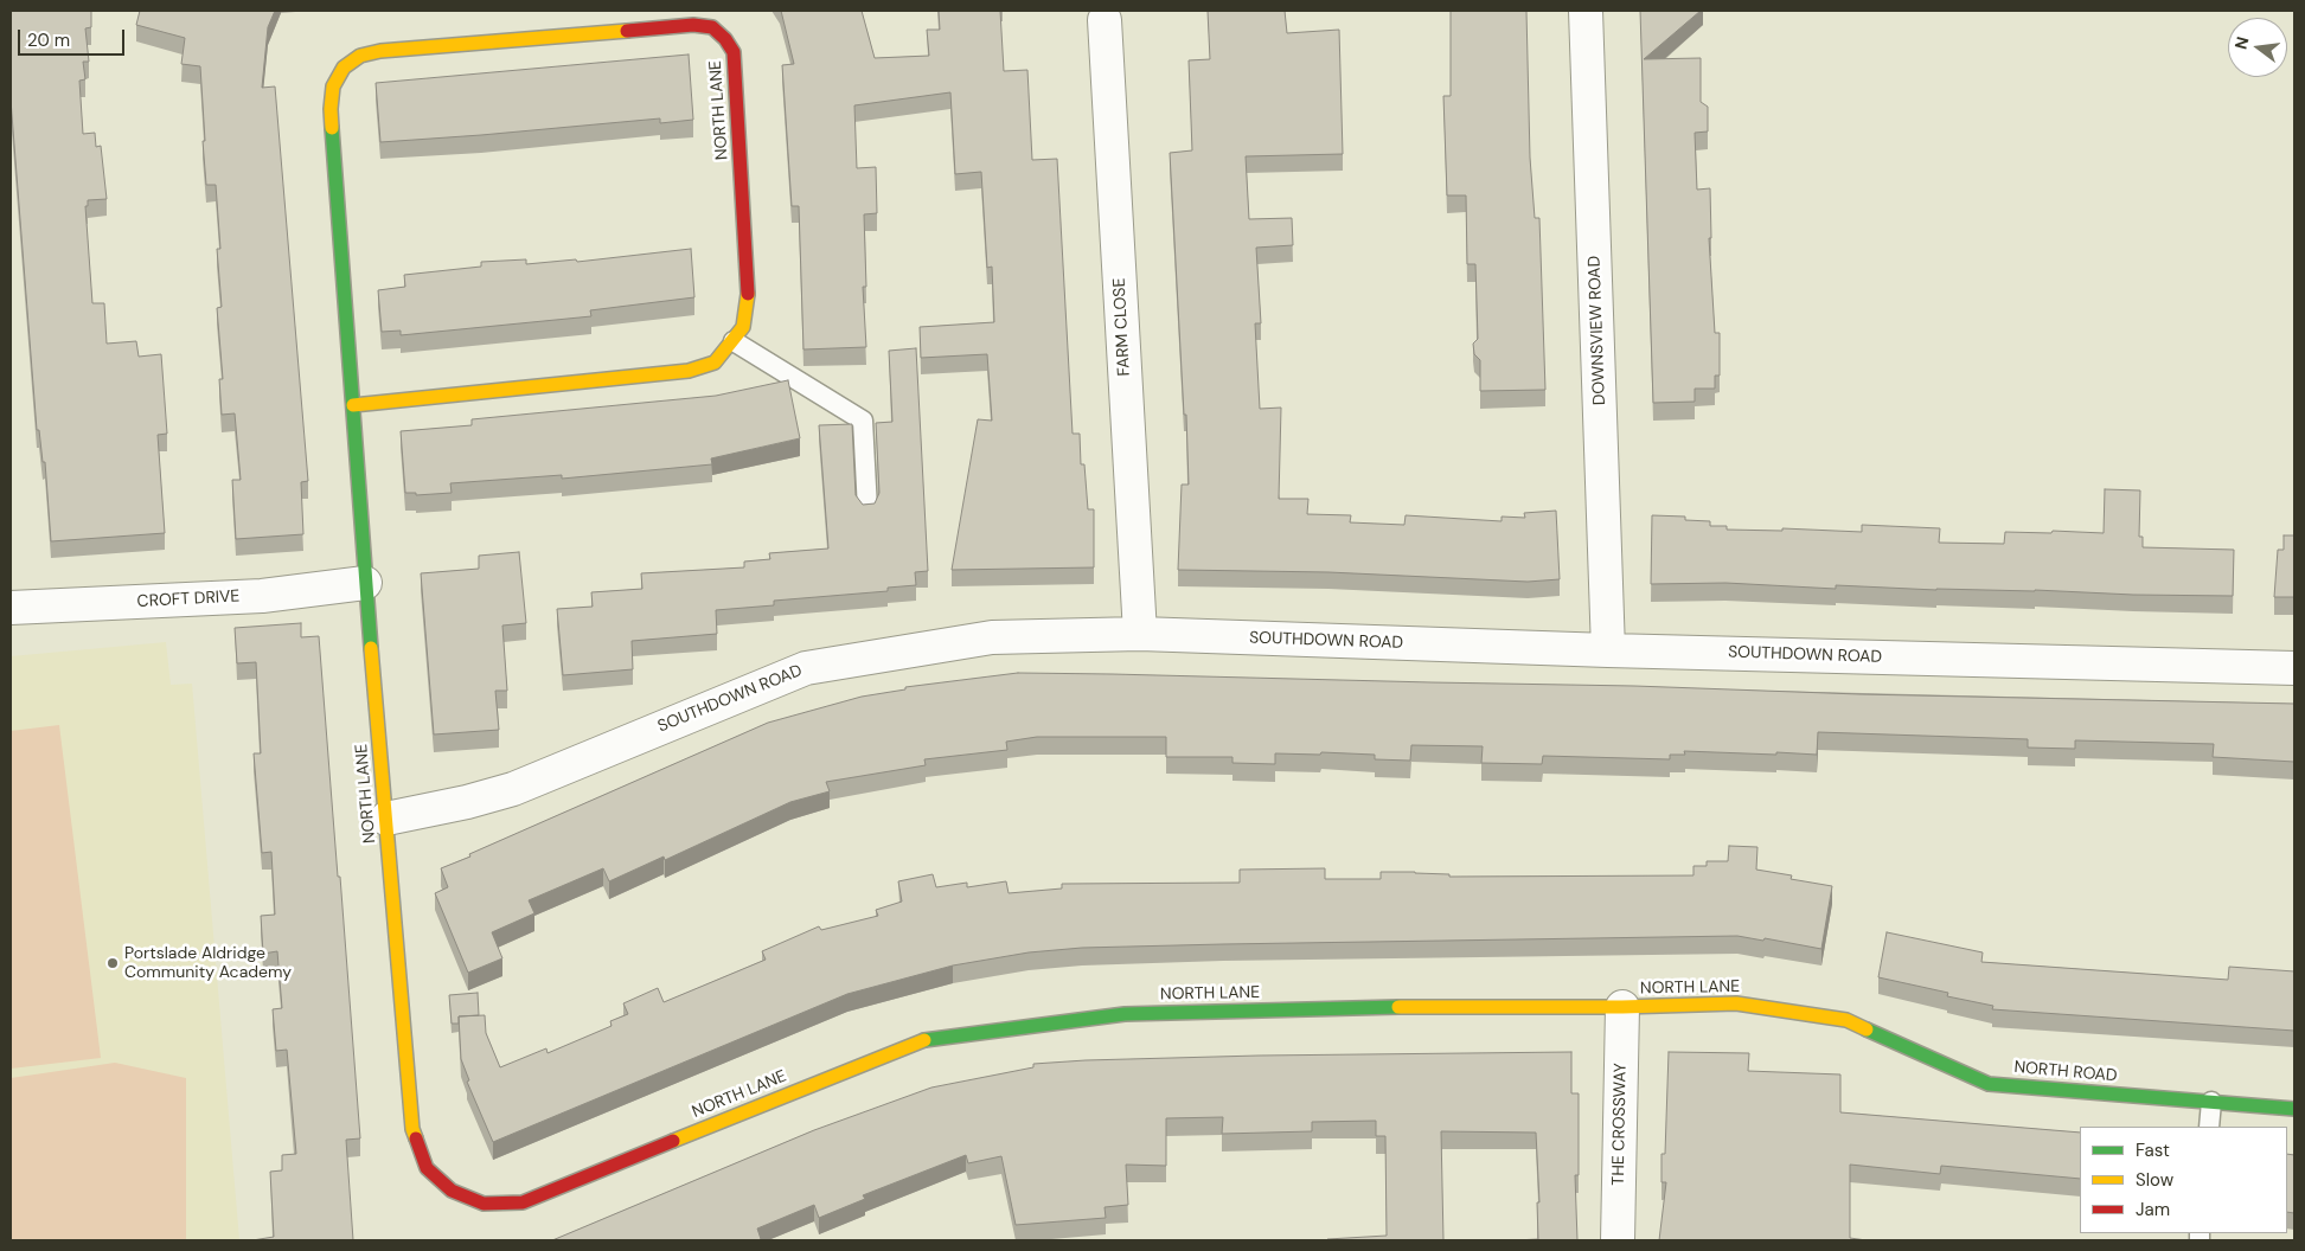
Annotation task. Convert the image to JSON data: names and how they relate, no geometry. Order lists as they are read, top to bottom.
{
  "streets": {
    "street": [
      "NORTH LANE",
      "FARM CLOSE",
      "DOWNSVIEW ROAD",
      "CROFT DRIVE",
      "SOUTHDOWN ROAD",
      "NORTH ROAD",
      "THE CROSSWAY"
    ]
  },
  "crossings": [
    ["NORTH LANE", "CROFT DRIVE"],
    ["NORTH LANE", "SOUTHDOWN ROAD"],
    ["NORTH LANE", "NORTH ROAD"],
    ["NORTH LANE", "THE CROSSWAY"],
    ["FARM CLOSE", "SOUTHDOWN ROAD"],
    ["DOWNSVIEW ROAD", "SOUTHDOWN ROAD"]
  ],
  "places": ["Portslade Aldridge Community Academy"],
  "legend": ["Fast", "Slow", "Jam"],
  "scale_bar": "20 m",
  "north": "left"
}
